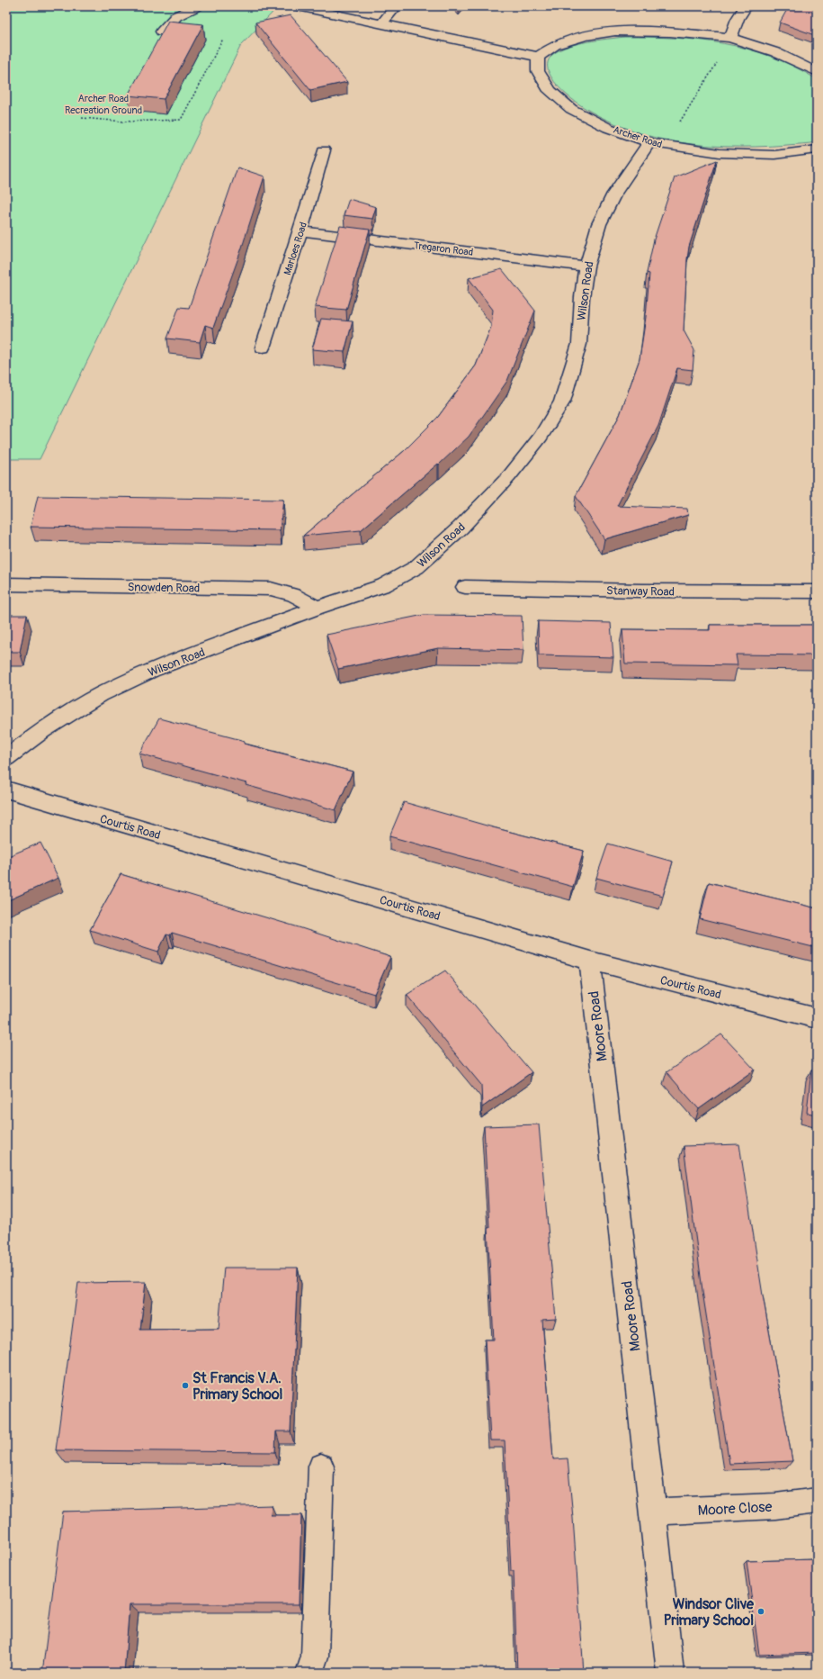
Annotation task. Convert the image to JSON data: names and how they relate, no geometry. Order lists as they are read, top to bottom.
{
  "streets": {
    "street": [
      "Archer Road",
      "Marloes Road",
      "Tregaron Road",
      "Wilson Road",
      "Snowden Road",
      "Stanway Road",
      "Courtis Road",
      "Moore Road",
      "Moore Close"
    ]
  },
  "crossings": [
    ["Archer Road", "Wilson Road"],
    ["Marloes Road", "Tregaron Road"],
    ["Tregaron Road", "Wilson Road"],
    ["Wilson Road", "Snowden Road"],
    ["Courtis Road", "Moore Road"],
    ["Moore Road", "Moore Close"]
  ],
  "parks": ["Archer Road Recreation Ground"],
  "places": ["St Francis V.A. Primary School", "Windsor Clive Primary School"]
}
